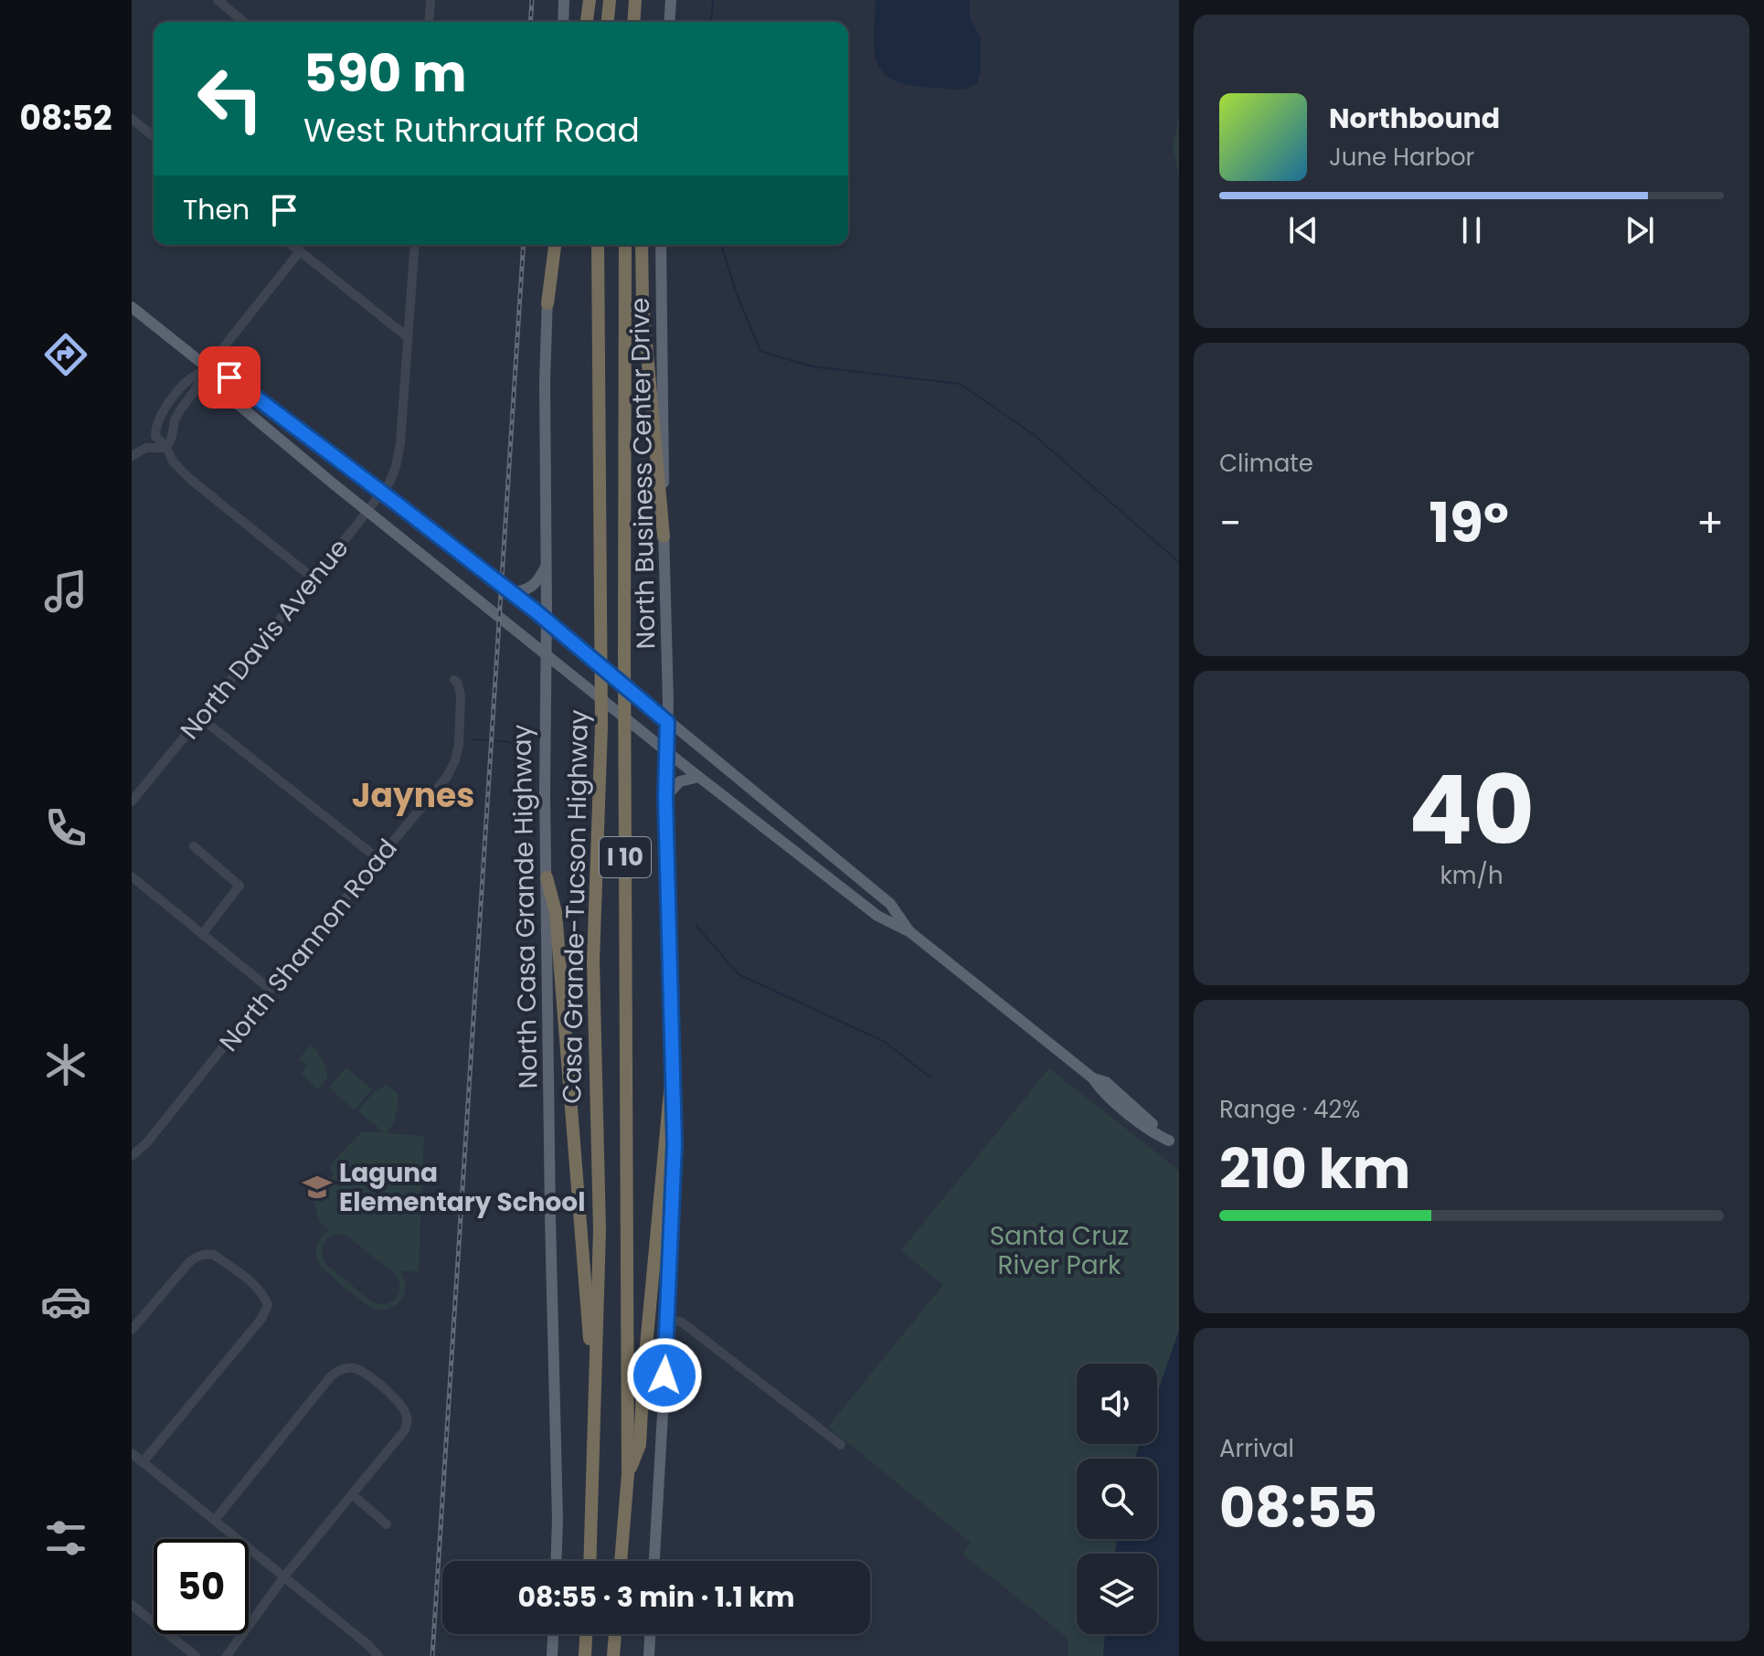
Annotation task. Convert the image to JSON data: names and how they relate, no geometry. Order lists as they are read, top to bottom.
{
  "streets": {
    "highway": ["I 10", "Casa Grande-Tucson Highway"],
    "main road": ["North Business Center Drive", "North Casa Grande Highway"],
    "street": ["North Davis Avenue", "North Shannon Road"]
  },
  "districts": ["Jaynes"],
  "parks": ["Santa Cruz River Park"],
  "places": {
    "school or university": ["Laguna Elementary School"]
  },
  "page": {
    "tabs": "08:52",
    "turn": ["590 m", "West Ruthrauff Road"],
    "song": ["Northbound", "June Harbor"],
    "then": "Then",
    "tile": [
      "Climate",
      ["40", "km/h"],
      ["Range · 42%", "210 km"],
      ["Arrival", "08:55"]
    ],
    "heat": ["−", "19°", "+"],
    "limit": "50",
    "trip": "08:55 · 3 min · 1.1 km"
  }
}
